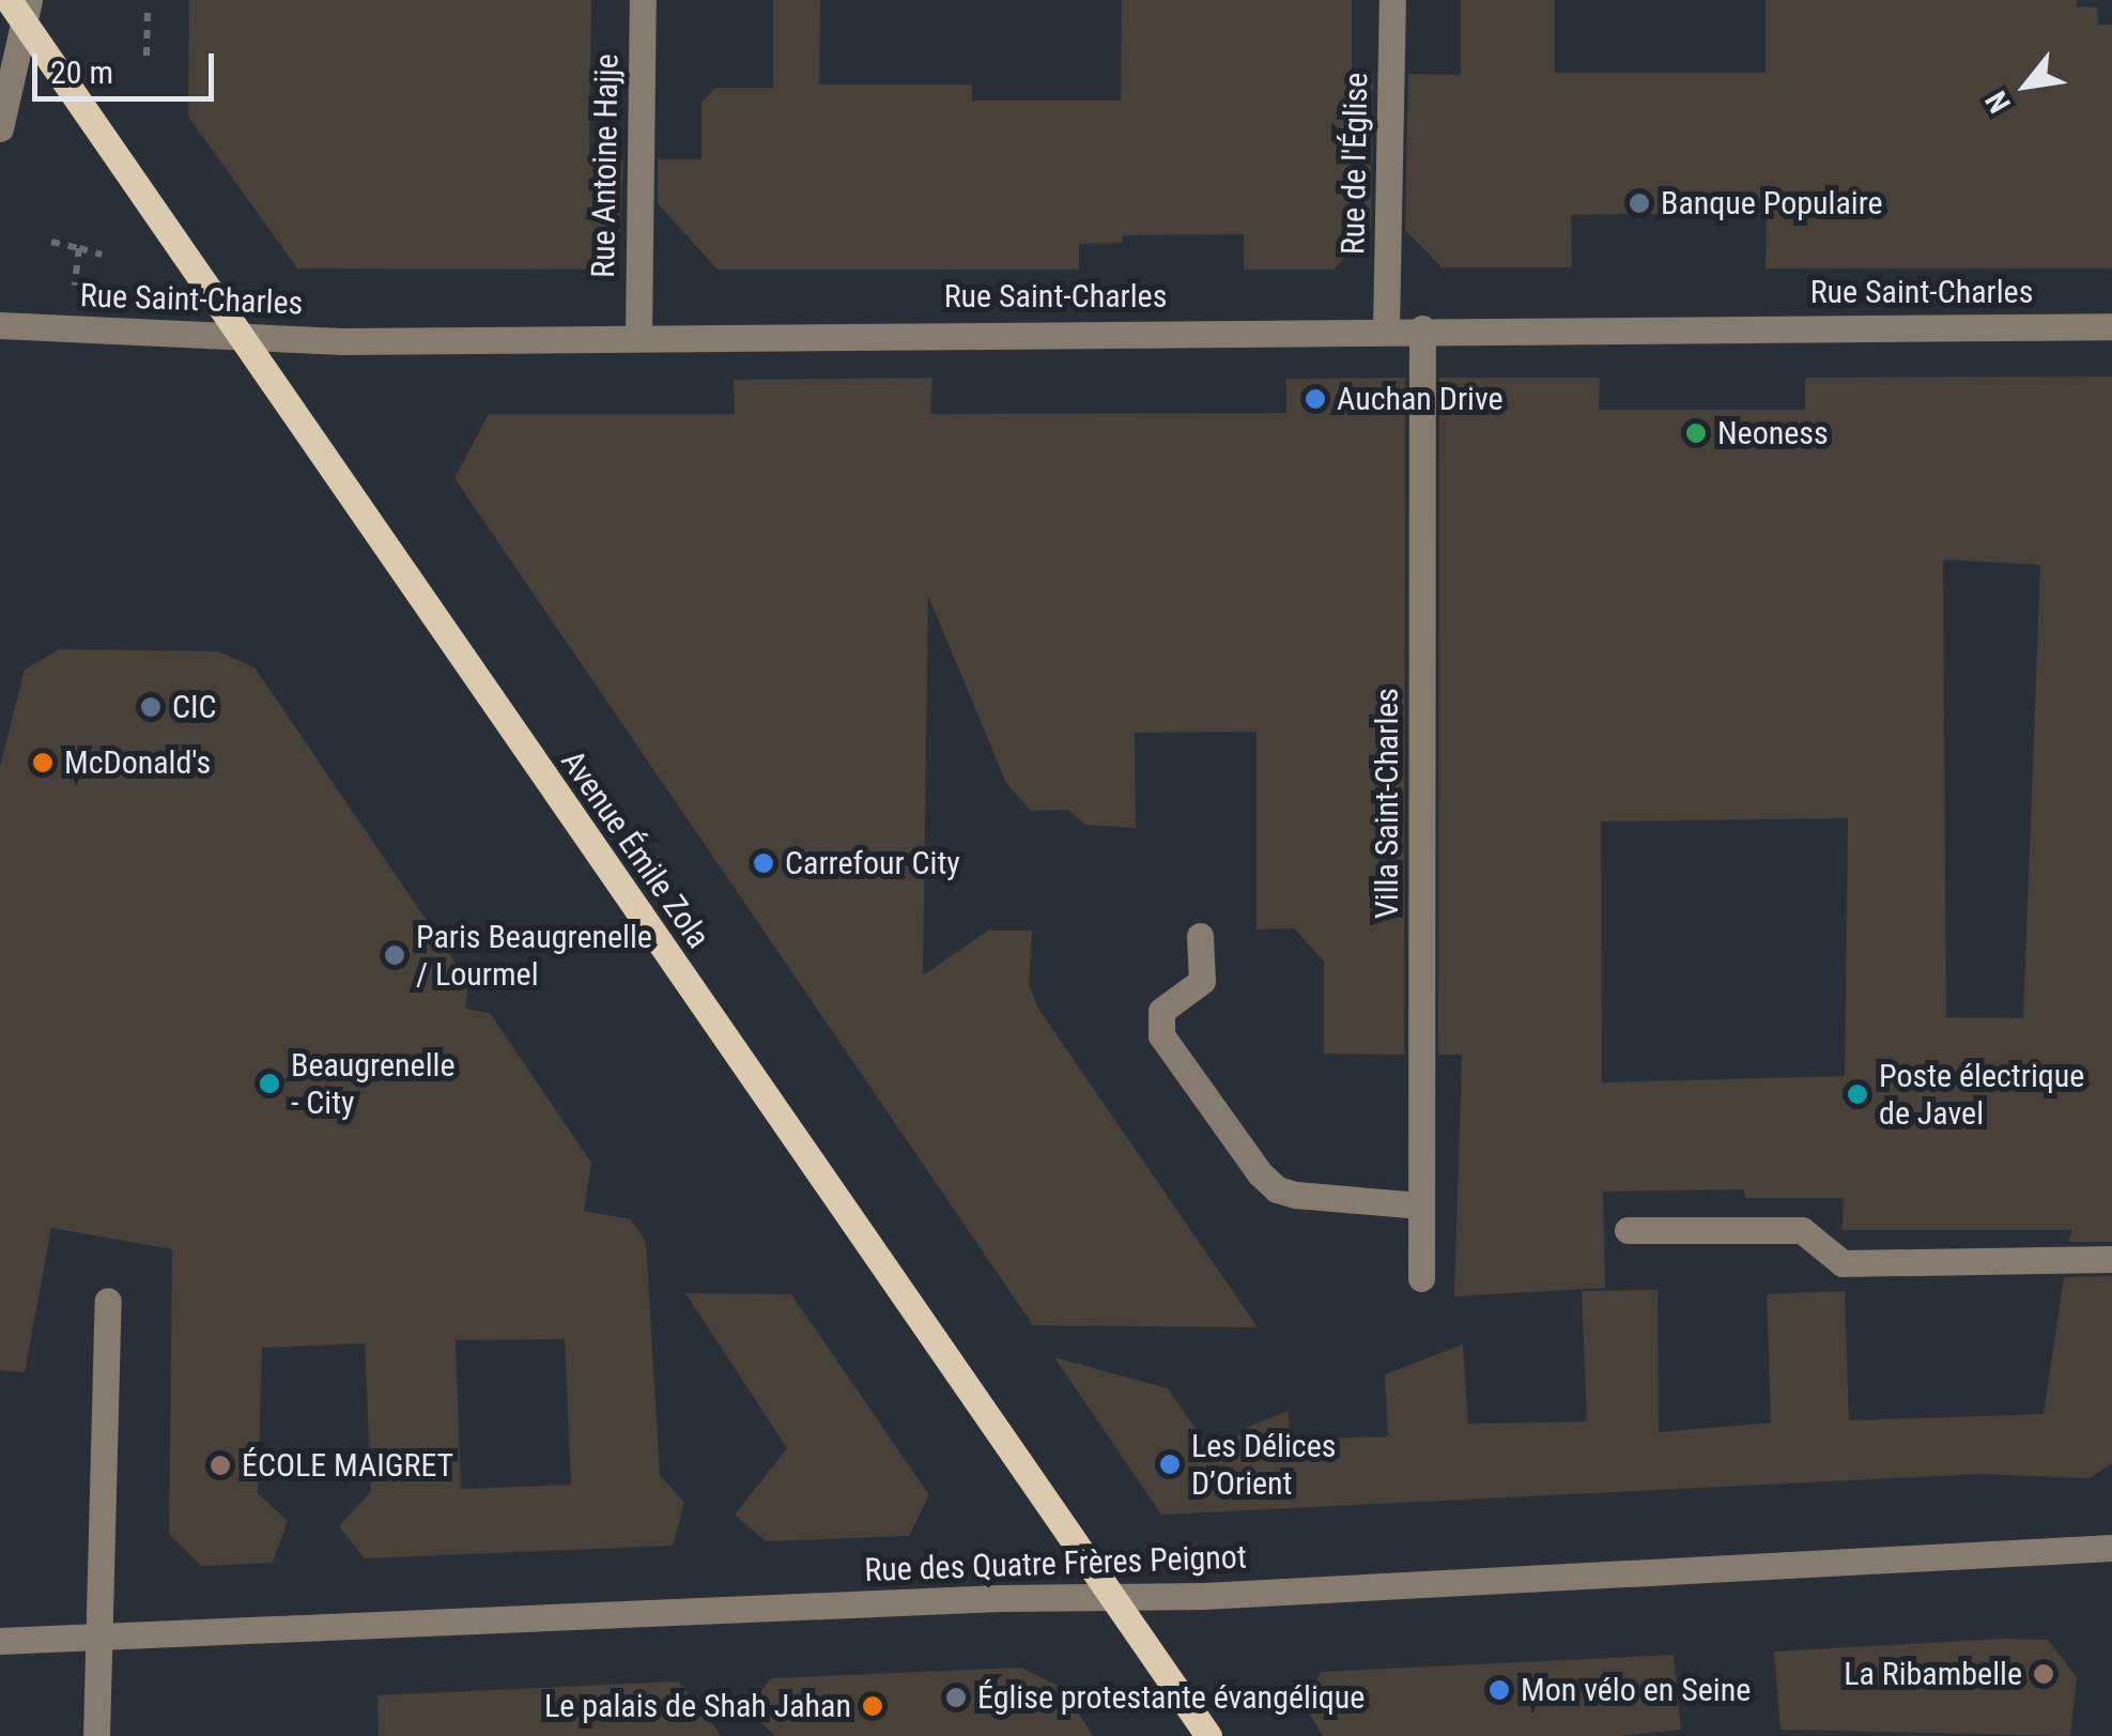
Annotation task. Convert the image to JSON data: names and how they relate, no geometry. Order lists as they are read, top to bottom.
{
  "streets": {
    "main road": ["Avenue Émile Zola"],
    "street": [
      "Rue de l'Église",
      "Rue Antoine Hajje",
      "Rue Saint-Charles",
      "Villa Saint-Charles",
      "Rue des Quatre Frères Peignot"
    ]
  },
  "crossings": [
    ["Rue de l'Église", "Rue Saint-Charles"],
    ["Rue Antoine Hajje", "Rue Saint-Charles"],
    ["Rue Saint-Charles", "Villa Saint-Charles"],
    ["Rue Saint-Charles", "Avenue Émile Zola"],
    ["Avenue Émile Zola", "Rue des Quatre Frères Peignot"]
  ],
  "places": [
    "Banque Populaire",
    "Auchan Drive",
    "Neoness",
    "CIC",
    "McDonald's",
    "Carrefour City",
    "Paris Beaugrenelle / Lourmel",
    "Beaugrenelle - City",
    "Poste électrique de Javel",
    "Les Délices D’Orient",
    "ÉCOLE MAIGRET",
    "La Ribambelle",
    "Mon vélo en Seine",
    "Église protestante évangélique",
    "Le palais de Shah Jahan"
  ],
  "scale_bar": "20 m",
  "north": "bottom left"
}
